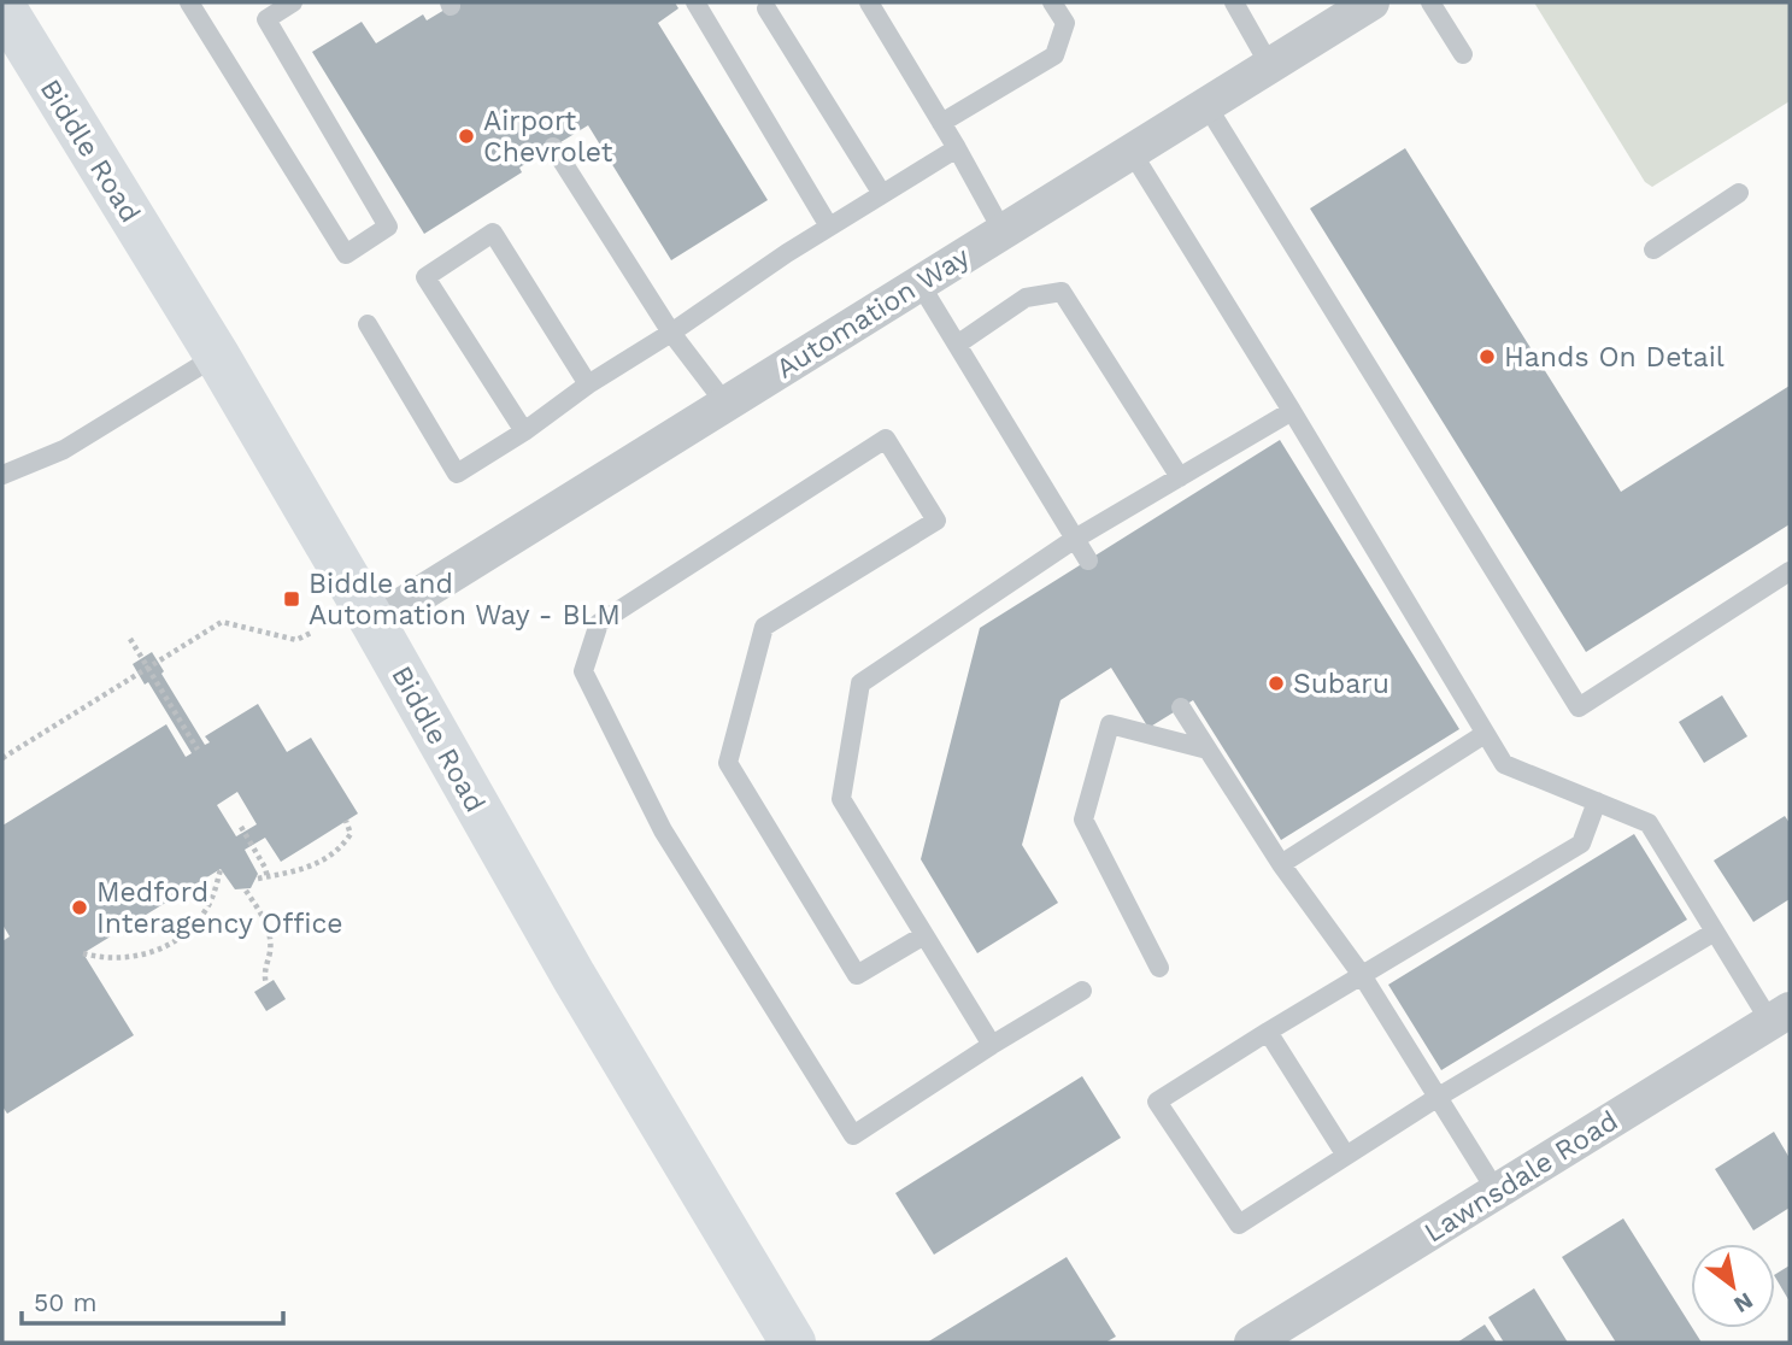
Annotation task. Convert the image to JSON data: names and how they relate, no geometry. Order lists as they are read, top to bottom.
{
  "streets": {
    "main road": ["Biddle Road"],
    "street": ["Automation Way", "Lawnsdale Road"]
  },
  "crossings": [
    ["Biddle Road", "Automation Way"]
  ],
  "places": {
    "other": [
      "Airport Chevrolet",
      "Hands On Detail",
      "Subaru",
      "Medford Interagency Office"
    ],
    "transit": ["Biddle and Automation Way - BLM"]
  },
  "scale_bar": "50 m",
  "north": "bottom right"
}
